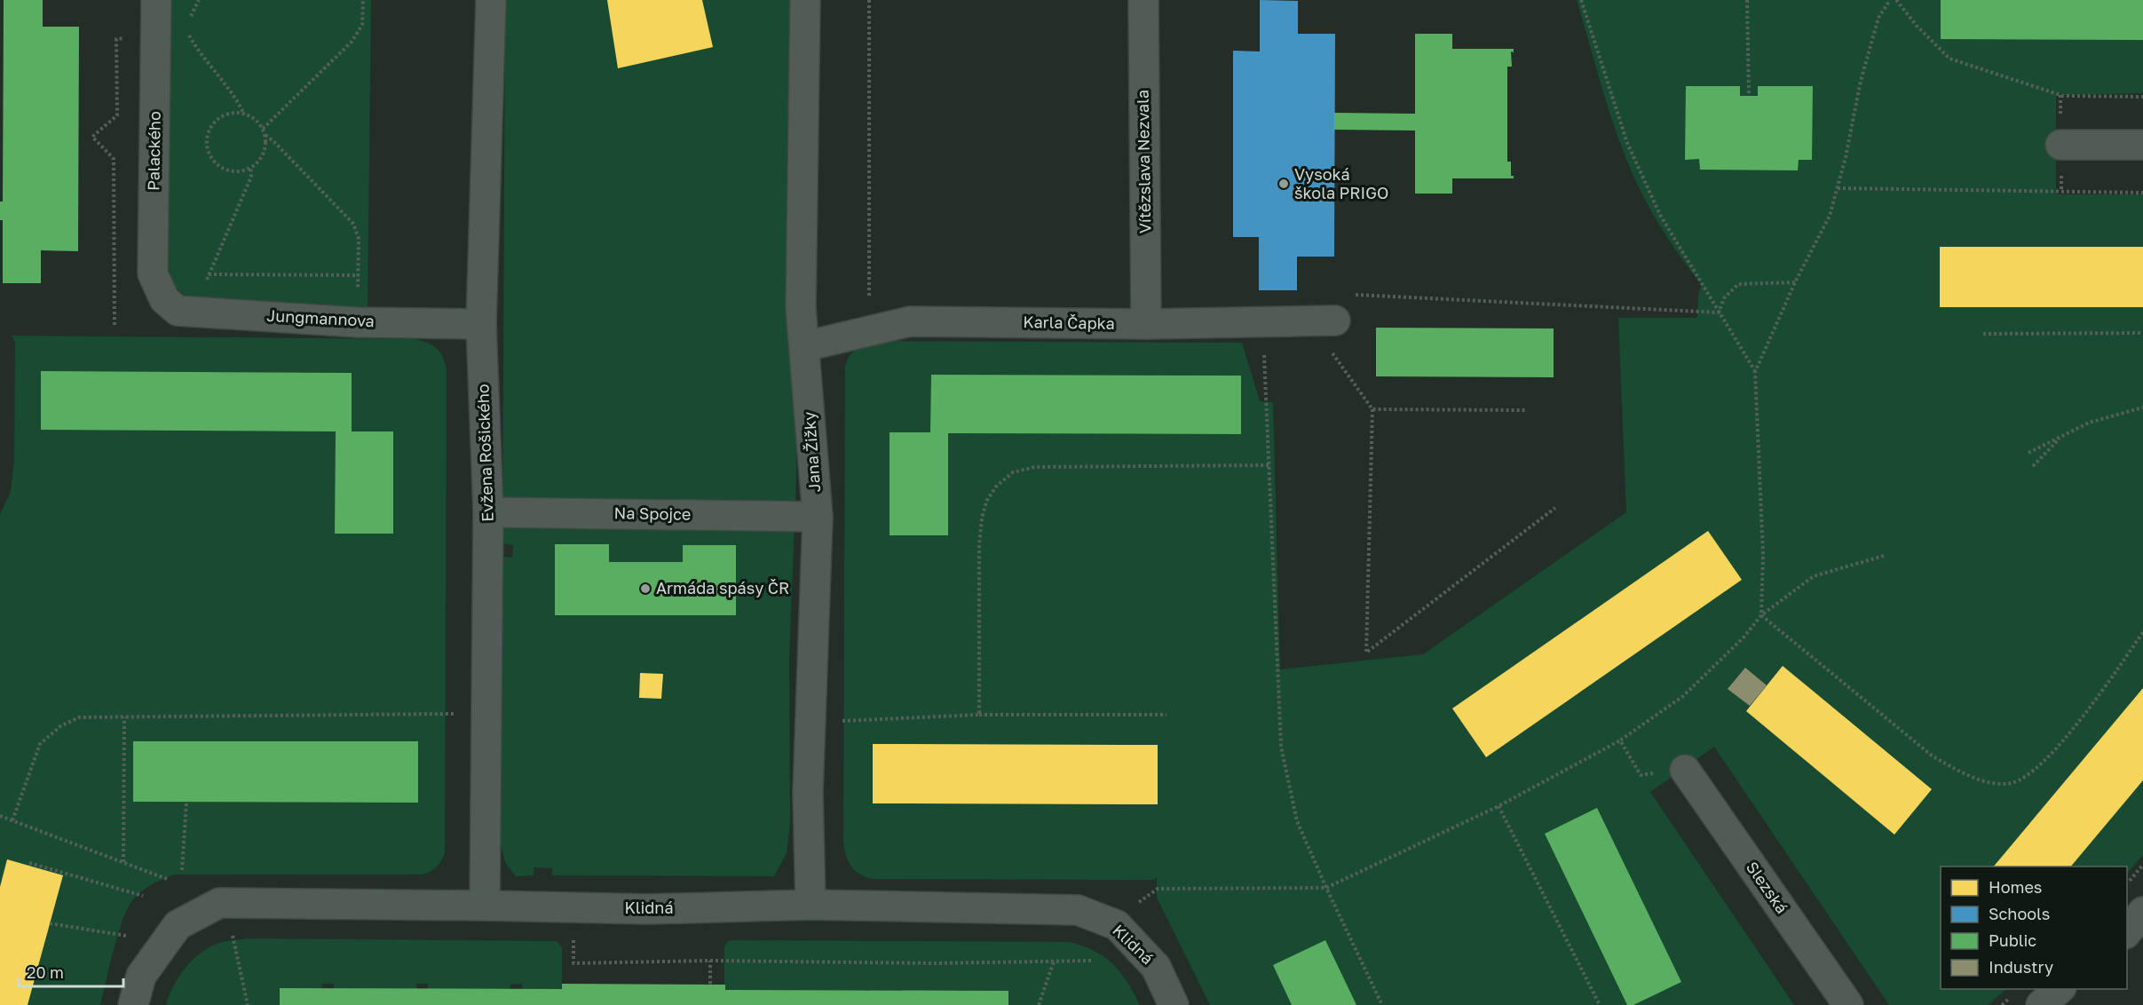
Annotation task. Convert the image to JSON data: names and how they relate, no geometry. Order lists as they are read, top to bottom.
{
  "streets": {
    "street": [
      "Palackého",
      "Vítězslava Nezvala",
      "Jungmannova",
      "Karla Čapka",
      "Jana Žižky",
      "Evžena Rošického",
      "Na Spojce",
      "Slezská",
      "Klidná"
    ]
  },
  "crossings": [
    ["Palackého", "Jungmannova"],
    ["Vítězslava Nezvala", "Karla Čapka"],
    ["Jungmannova", "Evžena Rošického"],
    ["Karla Čapka", "Jana Žižky"],
    ["Jana Žižky", "Na Spojce"],
    ["Jana Žižky", "Klidná"],
    ["Evžena Rošického", "Na Spojce"],
    ["Evžena Rošického", "Klidná"]
  ],
  "places": ["Vysoká škola PRIGO", "Armáda spásy ČR"],
  "legend": [
    "Homes",
    "Schools",
    "Public",
    "Industry"
  ],
  "scale_bar": "20 m"
}
